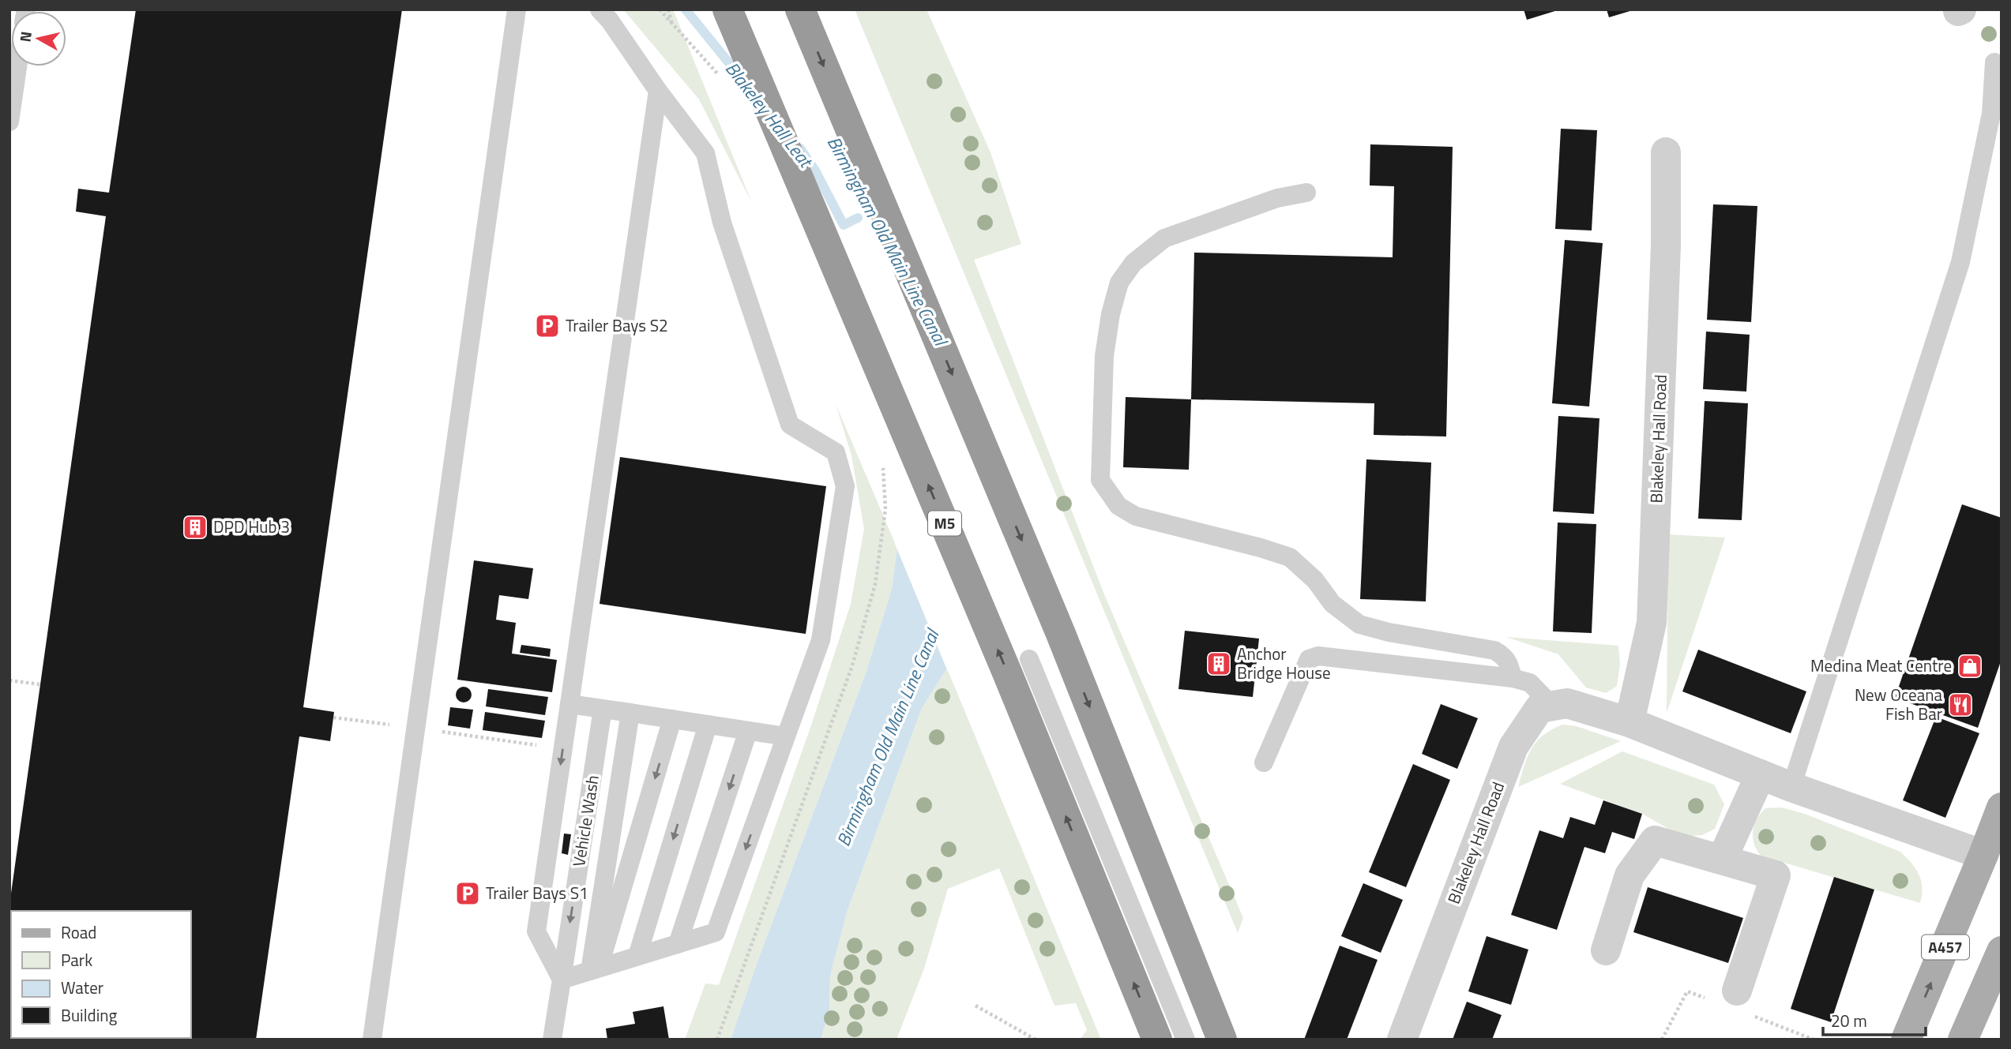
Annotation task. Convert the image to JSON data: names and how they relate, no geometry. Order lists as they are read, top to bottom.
{
  "streets": {
    "highway": ["M5"],
    "main road": ["A457"],
    "street": ["Blakeley Hall Road"],
    "lane": ["Vehicle Wash"]
  },
  "water": ["Blakeley Hall Leat", "Birmingham Old Main Line Canal"],
  "places": {
    "parking": ["Trailer Bays S2", "Trailer Bays S1"],
    "building": ["DPD Hub 3", "Anchor Bridge House"],
    "shop": ["Medina Meat Centre"],
    "restaurant": ["New Oceana Fish Bar"]
  },
  "legend": [
    "Road",
    "Park",
    "Water",
    "Building"
  ],
  "scale_bar": "20 m",
  "north": "left"
}
